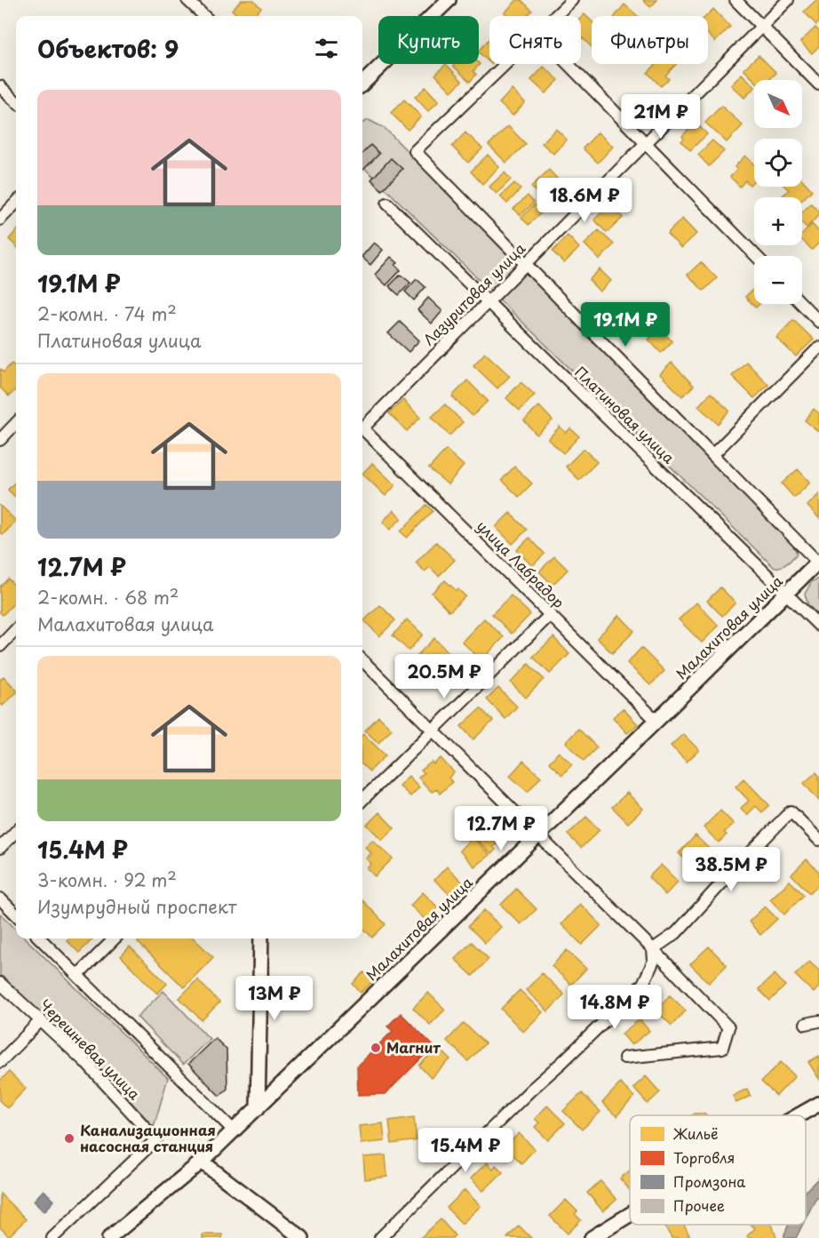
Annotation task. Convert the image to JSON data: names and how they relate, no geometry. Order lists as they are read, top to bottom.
{
  "streets": {
    "street": [
      "Лазуритовая улица",
      "Платиновая улица",
      "улица Лабрадор",
      "Малахитовая улица",
      "Черешневая улица"
    ]
  },
  "crossings": [
    ["Лазуритовая улица", "Платиновая улица"],
    ["Лазуритовая улица", "улица Лабрадор"],
    ["Платиновая улица", "Малахитовая улица"],
    ["улица Лабрадор", "Малахитовая улица"]
  ],
  "places": ["Магнит", "Канализационная насосная станция"],
  "legend": [
    "Жильё",
    "Торговля",
    "Промзона",
    "Прочее"
  ],
  "north": "bottom right",
  "page": {
    "chip": ["Купить", "Снять", "Фильтры"],
    "heading": "Объектов: 9",
    "map_buttons": ["+", "−"],
    "list": [
      {
        "name": "19.1M ₽",
        "note": "2-комн. · 74 m² · Платиновая улица"
      },
      {
        "name": "12.7M ₽",
        "note": "2-комн. · 68 m² · Малахитовая улица"
      },
      {
        "name": "15.4M ₽",
        "note": "3-комн. · 92 m² · Изумрудный проспект"
      }
    ],
    "price": [
      "21M ₽",
      "18.6M ₽",
      "19.1M ₽",
      "20.5M ₽",
      "12.7M ₽",
      "38.5M ₽",
      "13M ₽",
      "14.8M ₽",
      "15.4M ₽"
    ]
  }
}
